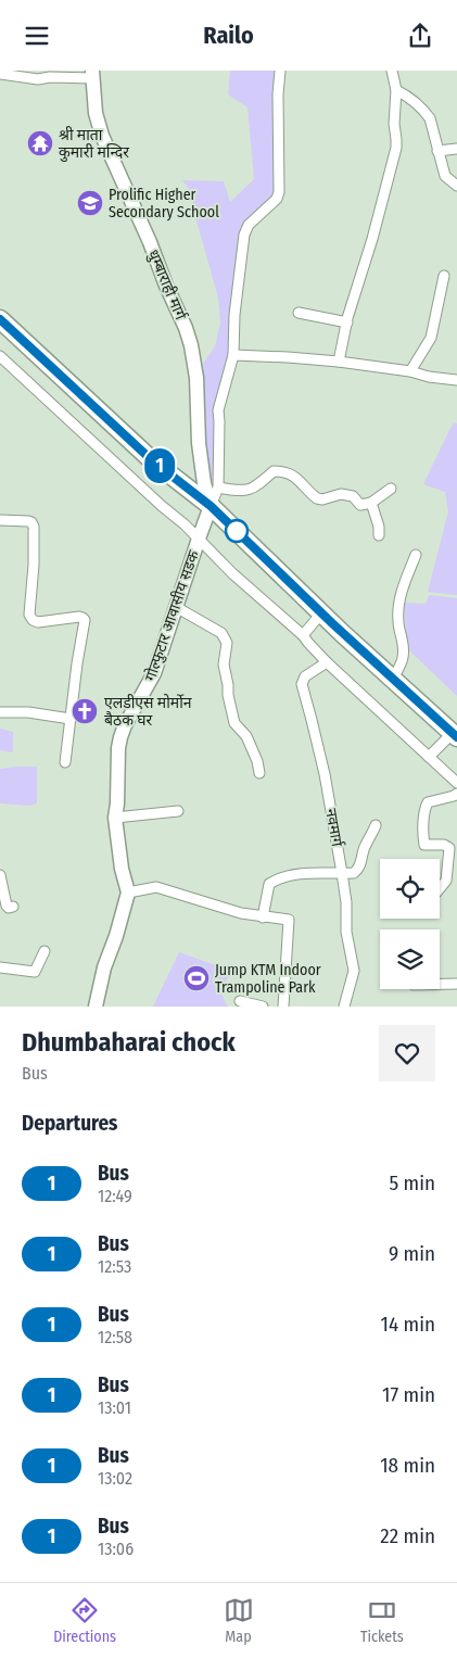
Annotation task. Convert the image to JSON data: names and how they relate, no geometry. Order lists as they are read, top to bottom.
{
  "streets": {
    "main road": ["धुम्बाराही मार्ग", "गोल्फुटार आवासीय सडक"],
    "street": ["नवमार्ग"]
  },
  "crossings": [
    ["धुम्बाराही मार्ग", "गोल्फुटार आवासीय सडक"]
  ],
  "places": {
    "temple": ["श्री माता कुमारी मन्दिर"],
    "school or university": ["Prolific Higher Secondary School"],
    "church": ["एलडीएस मोर्मोन बैठक घर"],
    "sports": ["Jump KTM Indoor Trampoline Park"]
  },
  "lines": ["bus line 1"],
  "page": {
    "header": "Railo",
    "on_map": "1",
    "heading": [
      ["Dhumbaharai chock", "Bus"],
      "Departures"
    ],
    "list": [
      {
        "mark": "1",
        "name": "Bus",
        "note": "12:49",
        "value": "5 min"
      },
      {
        "mark": "1",
        "name": "Bus",
        "note": "12:53",
        "value": "9 min"
      },
      {
        "mark": "1",
        "name": "Bus",
        "note": "12:58",
        "value": "14 min"
      },
      {
        "mark": "1",
        "name": "Bus",
        "note": "13:01",
        "value": "17 min"
      },
      {
        "mark": "1",
        "name": "Bus",
        "note": "13:02",
        "value": "18 min"
      },
      {
        "mark": "1",
        "name": "Bus",
        "note": "13:06",
        "value": "22 min"
      }
    ],
    "tabs": ["Directions", "Map", "Tickets"]
  }
}
